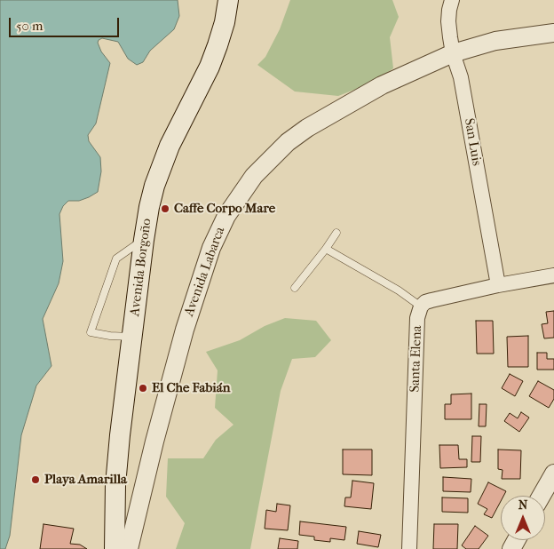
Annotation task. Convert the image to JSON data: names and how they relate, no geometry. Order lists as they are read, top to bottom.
{
  "streets": {
    "main road": ["Avenida Borgoño"],
    "street": ["San Luis", "Avenida Labarca", "Santa Elena"]
  },
  "crossings": [
    ["San Luis", "Avenida Labarca"],
    ["San Luis", "Santa Elena"]
  ],
  "places": ["Caffe Corpo Mare", "El Che Fabián", "Playa Amarilla"],
  "scale_bar": "50 m",
  "north": "top"
}
